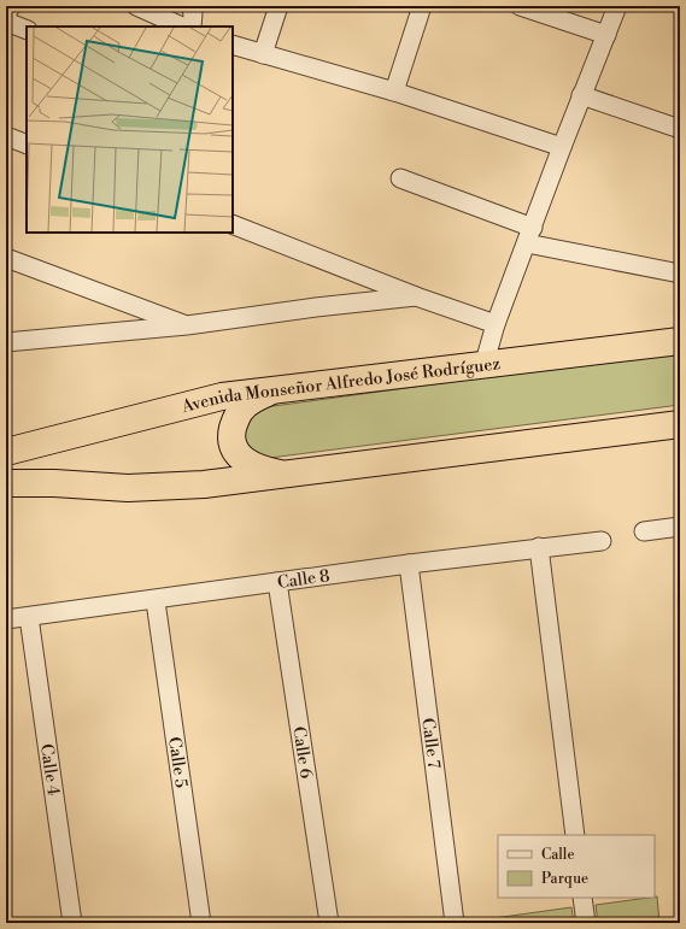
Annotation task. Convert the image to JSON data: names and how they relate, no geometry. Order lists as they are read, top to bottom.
{
  "streets": {
    "highway": ["Avenida Monseñor Alfredo José Rodríguez"],
    "street": [
      "Calle 8",
      "Calle 7",
      "Calle 6",
      "Calle 5",
      "Calle 4"
    ]
  },
  "crossings": [
    ["Calle 8", "Calle 7"],
    ["Calle 8", "Calle 6"],
    ["Calle 8", "Calle 5"],
    ["Calle 8", "Calle 4"]
  ],
  "legend": ["Calle", "Parque"]
}
